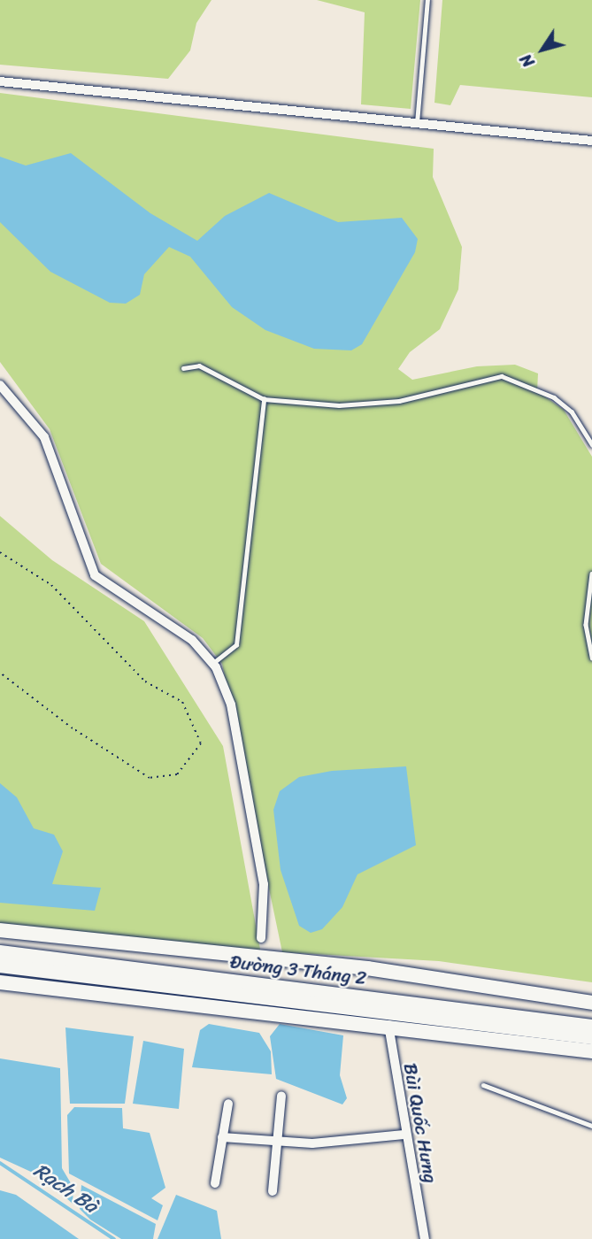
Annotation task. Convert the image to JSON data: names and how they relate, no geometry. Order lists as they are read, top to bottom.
{
  "streets": {
    "main road": ["Đường 3 Tháng 2"],
    "street": ["Bùi Quốc Hưng"]
  },
  "crossings": [
    ["Đường 3 Tháng 2", "Bùi Quốc Hưng"]
  ],
  "water": ["Rạch Bà"],
  "north": "bottom left"
}
